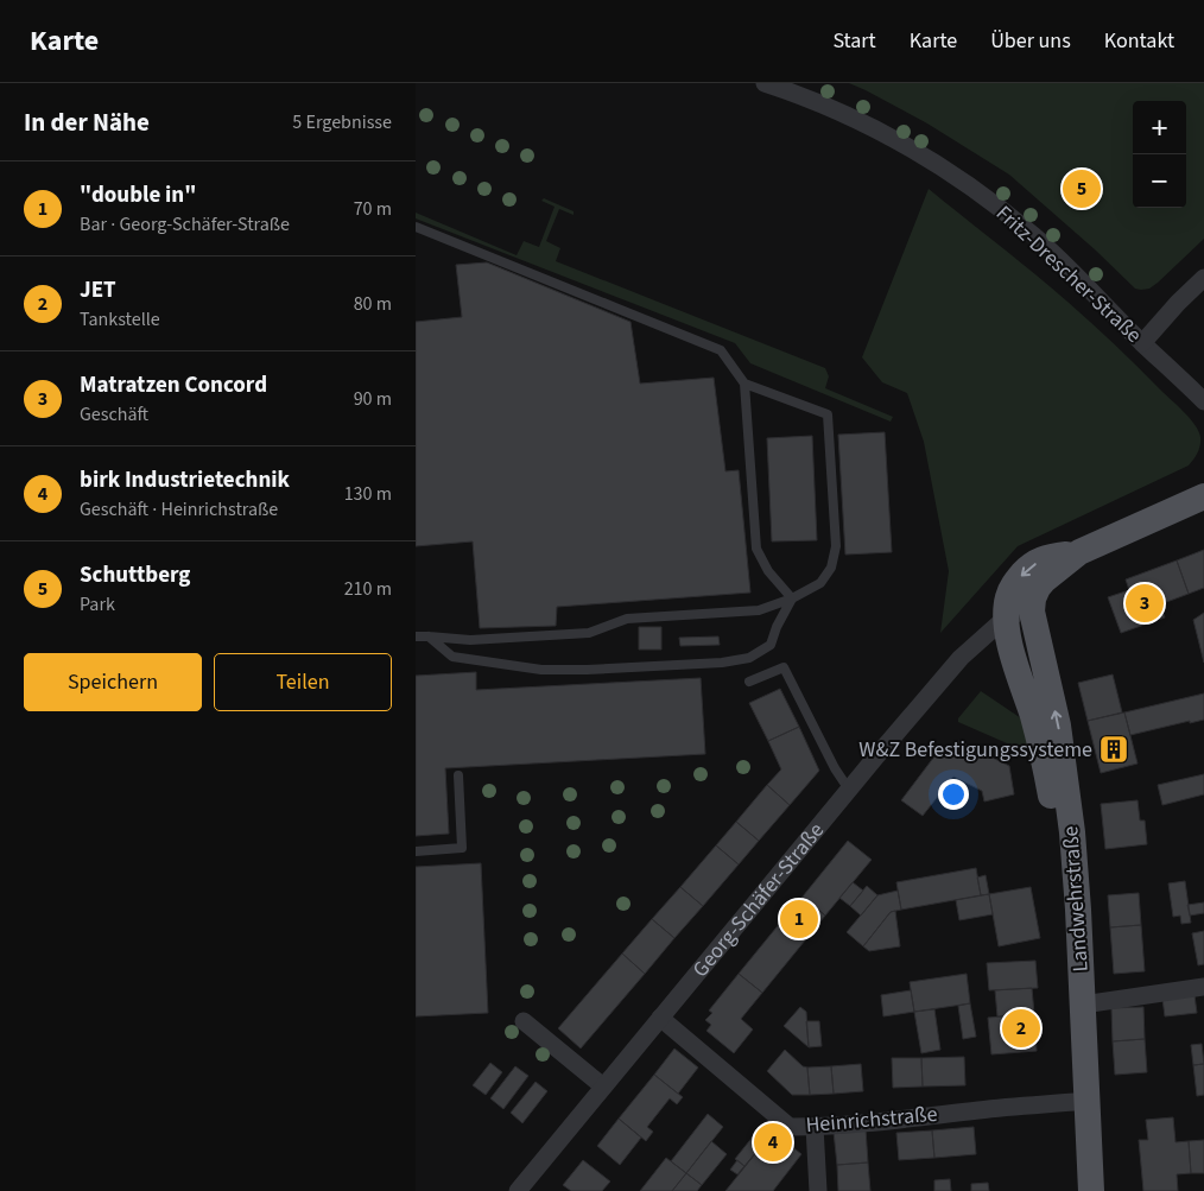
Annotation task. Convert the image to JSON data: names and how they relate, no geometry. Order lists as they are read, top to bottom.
{
  "streets": {
    "main road": ["Landwehrstraße"],
    "street": ["Fritz-Drescher-Straße", "Georg-Schäfer-Straße", "Heinrichstraße"]
  },
  "crossings": [
    ["Landwehrstraße", "Georg-Schäfer-Straße"],
    ["Landwehrstraße", "Heinrichstraße"],
    ["Georg-Schäfer-Straße", "Heinrichstraße"]
  ],
  "places": {
    "building": ["W&Z Befestigungssysteme"]
  },
  "page": {
    "header": "Karte",
    "nav": [
      "Start",
      "Karte",
      "Über uns",
      "Kontakt"
    ],
    "heading": ["In der Nähe", "5 Ergebnisse"],
    "map_buttons": ["+", "−"],
    "list": [
      {
        "mark": "1",
        "name": "\"double in\"",
        "note": "Bar · Georg-Schäfer-Straße",
        "value": "70 m"
      },
      {
        "mark": "2",
        "name": "JET",
        "note": "Tankstelle",
        "value": "80 m"
      },
      {
        "mark": "3",
        "name": "Matratzen Concord",
        "note": "Geschäft",
        "value": "90 m"
      },
      {
        "mark": "4",
        "name": "birk Industrietechnik",
        "note": "Geschäft · Heinrichstraße",
        "value": "130 m"
      },
      {
        "mark": "5",
        "name": "Schuttberg",
        "note": "Park",
        "value": "210 m"
      }
    ],
    "pins": [
      "5",
      "3",
      "1",
      "2",
      "4"
    ],
    "buttons": ["Speichern", "Teilen"]
  }
}
